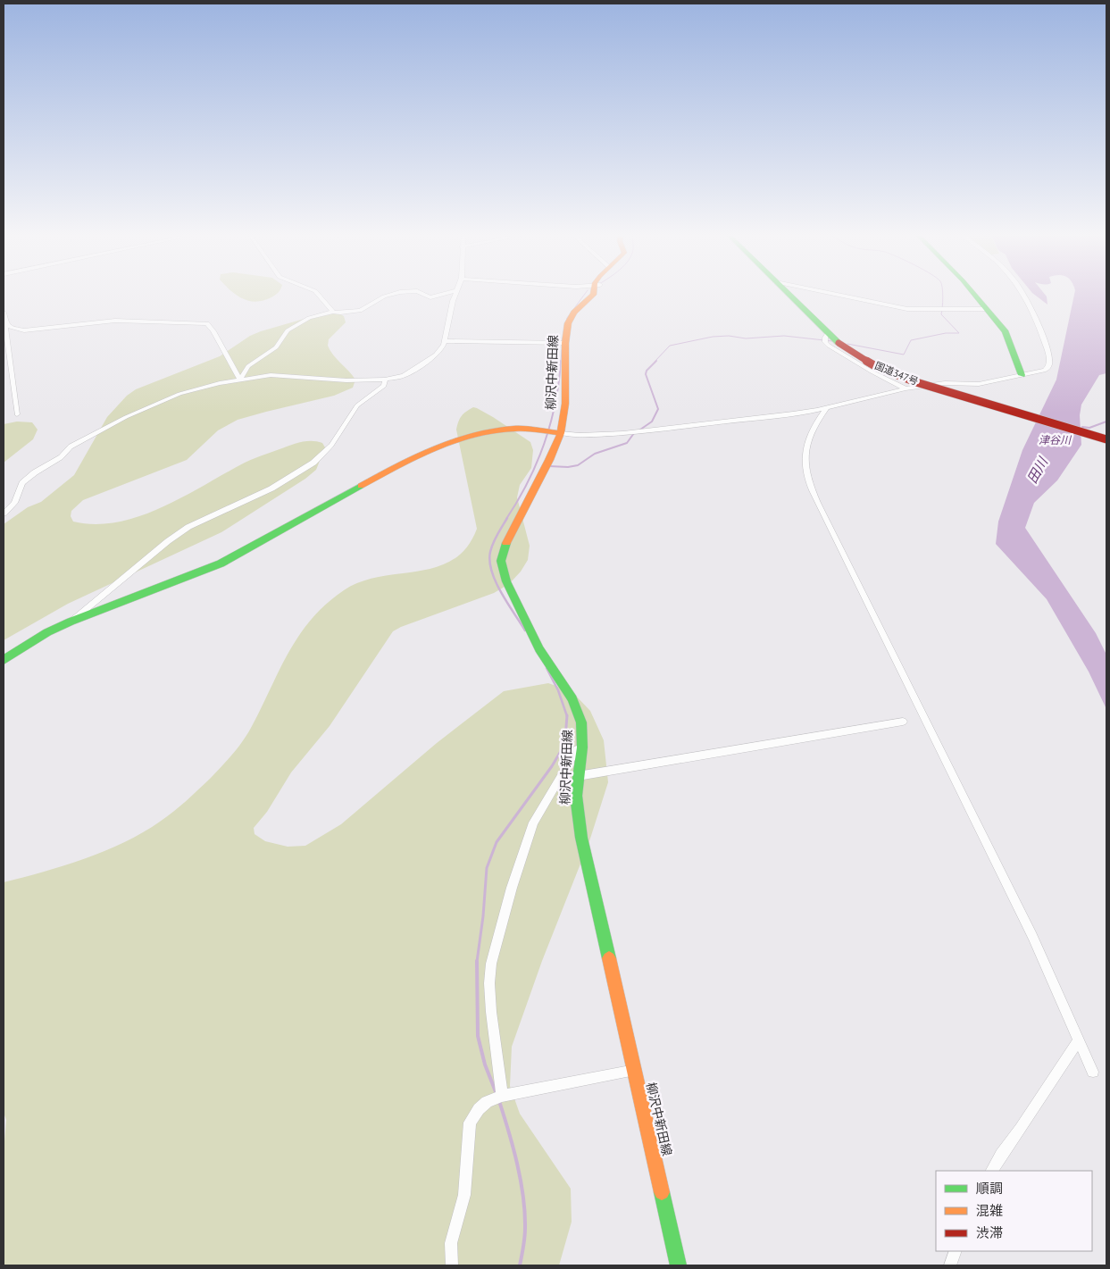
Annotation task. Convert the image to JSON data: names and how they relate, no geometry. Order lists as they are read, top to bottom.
{
  "streets": {
    "main road": ["柳沢中新田線", "国道347号"]
  },
  "water": ["津谷川", "田川"],
  "legend": ["順調", "混雑", "渋滞"]
}
